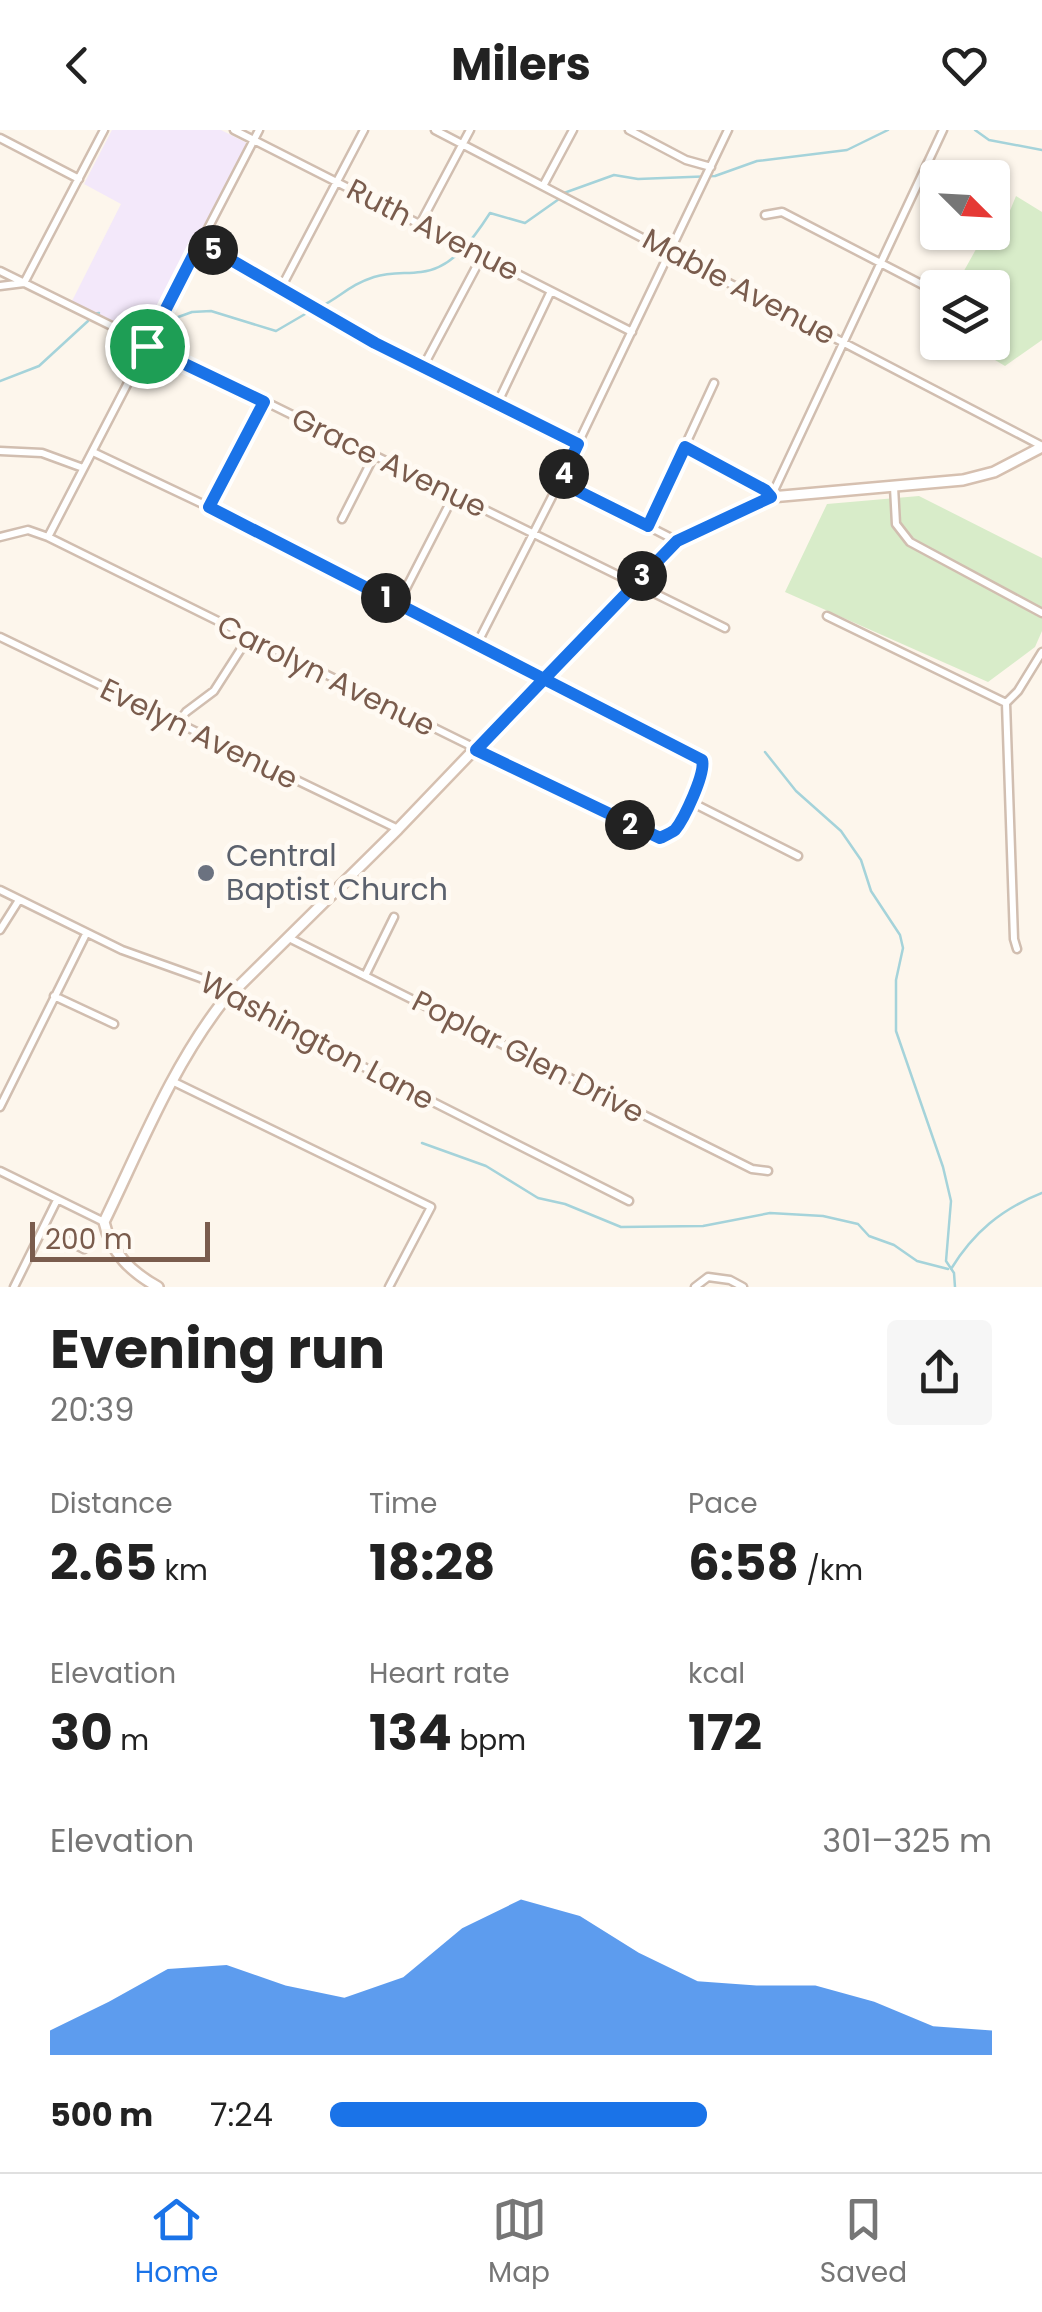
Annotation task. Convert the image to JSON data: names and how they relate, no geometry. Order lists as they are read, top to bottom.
{
  "streets": {
    "street": [
      "Ruth Avenue",
      "Mable Avenue",
      "Grace Avenue",
      "Carolyn Avenue",
      "Evelyn Avenue",
      "Washington Lane",
      "Poplar Glen Drive"
    ]
  },
  "places": ["Central Baptist Church"],
  "scale_bar": "200 m",
  "north": "bottom right",
  "page": {
    "header": "Milers",
    "pins": [
      "5",
      "4",
      "3",
      "1",
      "2"
    ],
    "scale": "200 m",
    "heading": ["Evening run", "20:39"],
    "stats": [
      ["Distance", "2.65 km"],
      ["Time", "18:28"],
      ["Pace", "6:58 /km"],
      ["Elevation", "30 m"],
      ["Heart rate", "134 bpm"],
      ["kcal", "172"]
    ],
    "chart": ["Elevation", "301–325 m"],
    "list": [
      {
        "name": "500 m",
        "note": "7:24"
      }
    ],
    "tabs": ["Home", "Map", "Saved"]
  }
}
